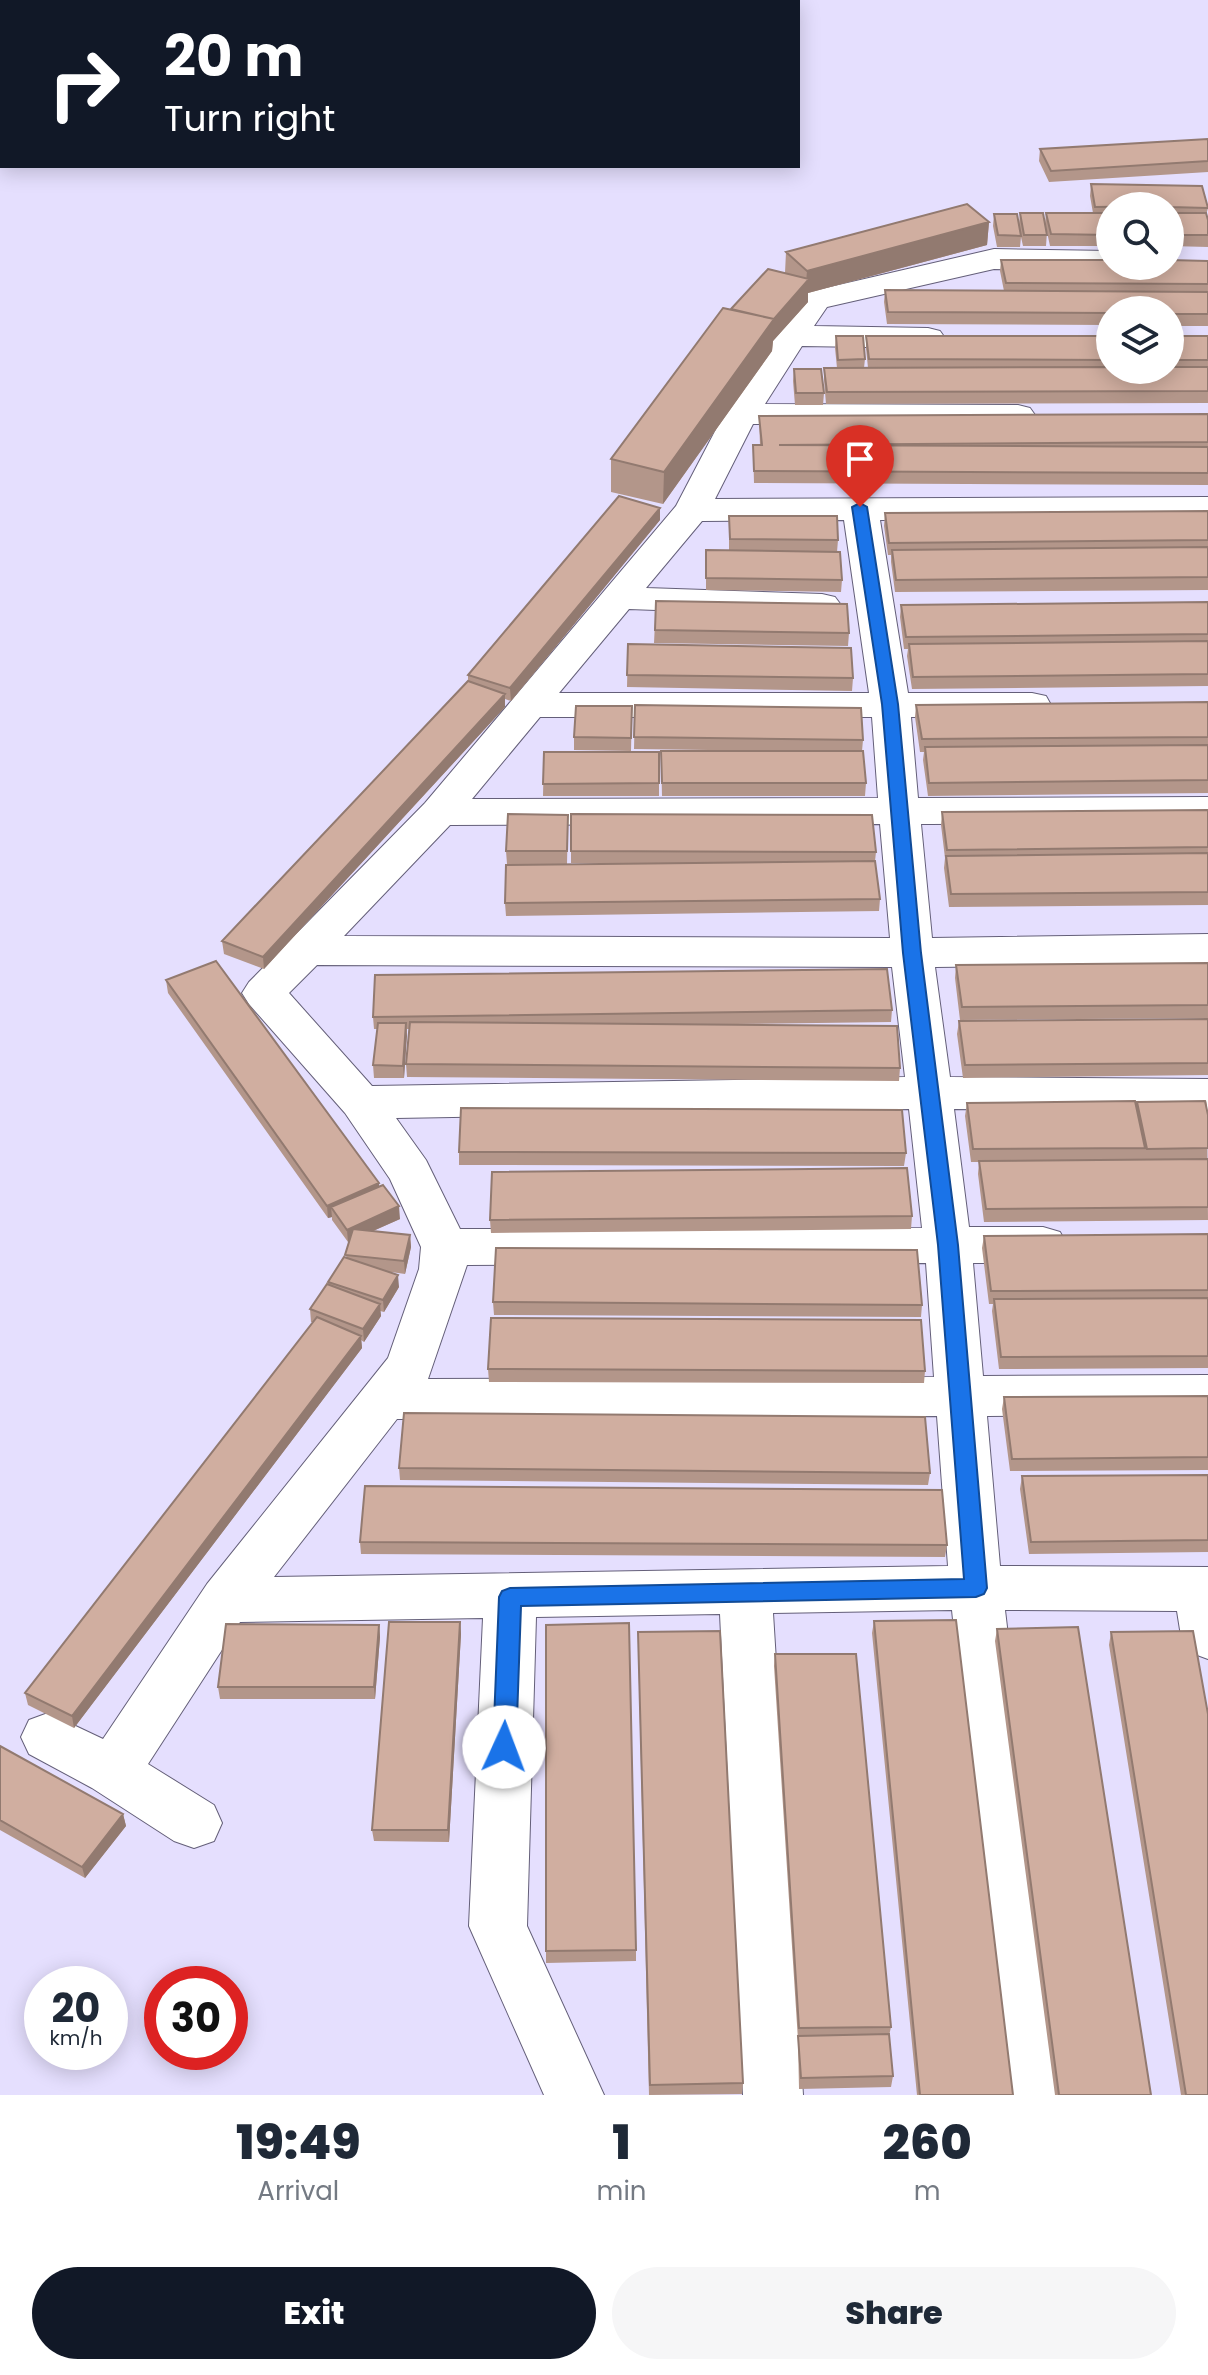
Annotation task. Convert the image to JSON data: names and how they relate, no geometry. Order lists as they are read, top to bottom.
{
  "page": {
    "turn": ["20 m", "Turn right"],
    "speed": "20 km/h",
    "limit": "30",
    "eta": [
      "19:49",
      "Arrival",
      "1",
      "min",
      "260",
      "m"
    ],
    "buttons": ["Exit", "Share"]
  }
}
